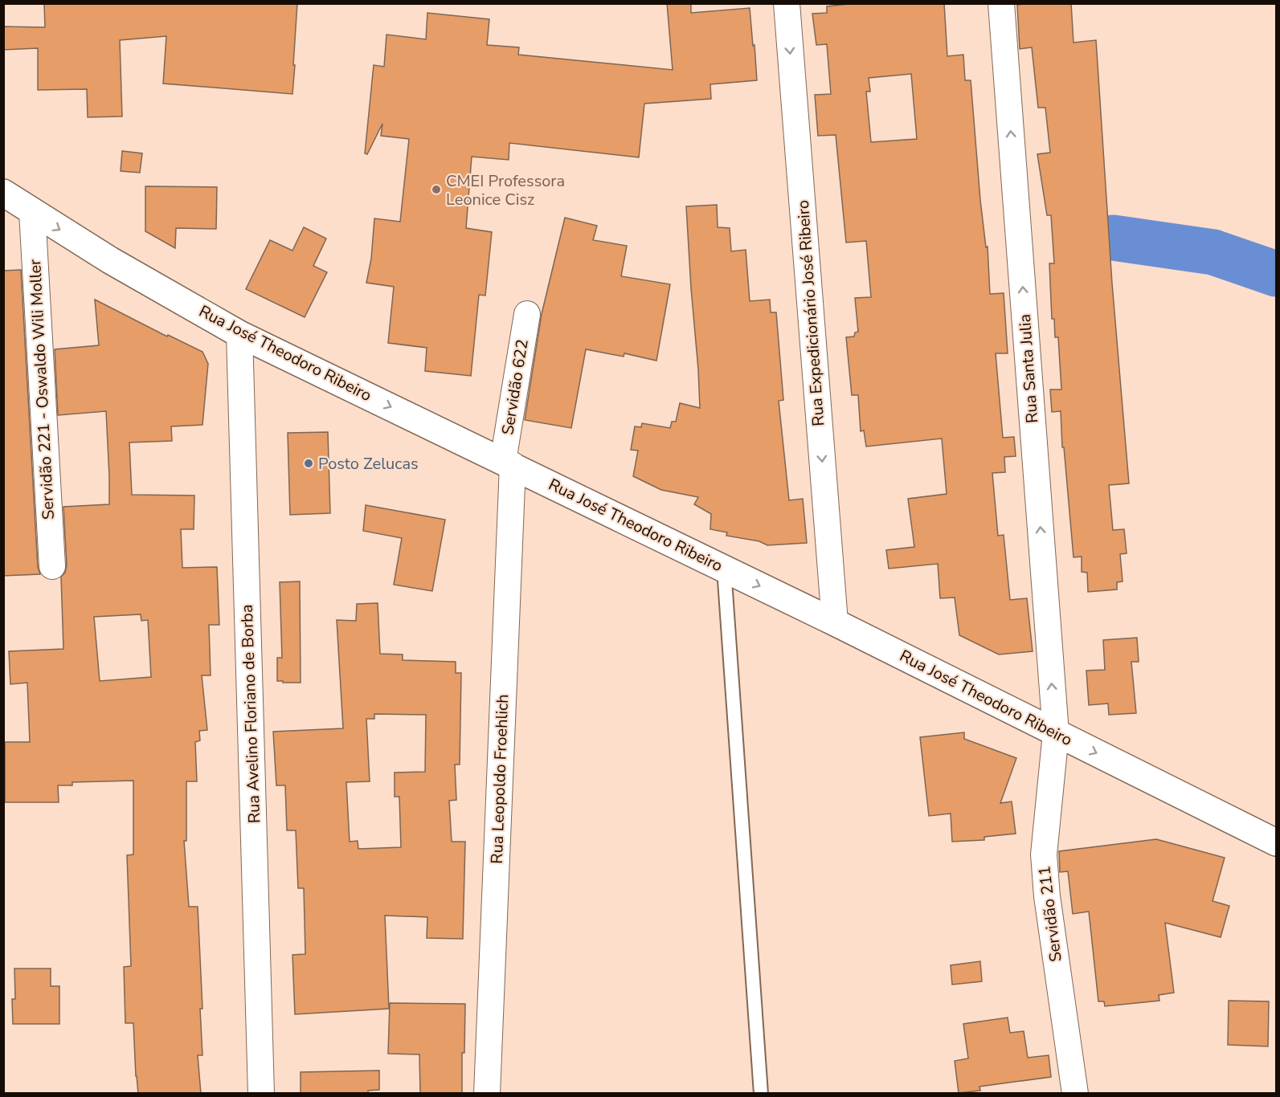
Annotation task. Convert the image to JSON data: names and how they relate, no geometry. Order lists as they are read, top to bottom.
{
  "streets": {
    "main road": ["Rua José Theodoro Ribeiro"],
    "street": [
      "Rua Expedicionário José Ribeiro",
      "Rua Santa Julia",
      "Servidão 622",
      "Servidão 221 - Oswaldo Wili Moller",
      "Rua Avelino Floriano de Borba",
      "Rua Leopoldo Froehlich",
      "Servidão 211"
    ]
  },
  "crossings": [
    ["Rua Expedicionário José Ribeiro", "Rua José Theodoro Ribeiro"],
    ["Rua José Theodoro Ribeiro", "Rua Santa Julia"],
    ["Rua José Theodoro Ribeiro", "Servidão 622"],
    ["Rua José Theodoro Ribeiro", "Servidão 221 - Oswaldo Wili Moller"],
    ["Rua José Theodoro Ribeiro", "Rua Avelino Floriano de Borba"],
    ["Rua José Theodoro Ribeiro", "Rua Leopoldo Froehlich"],
    ["Rua José Theodoro Ribeiro", "Servidão 211"],
    ["Rua Santa Julia", "Servidão 211"],
    ["Servidão 622", "Rua Leopoldo Froehlich"]
  ],
  "one_way": ["Rua Expedicionário José Ribeiro", "Rua José Theodoro Ribeiro", "Rua Santa Julia"],
  "places": ["CMEI Professora Leonice Cisz", "Posto Zelucas"]
}
